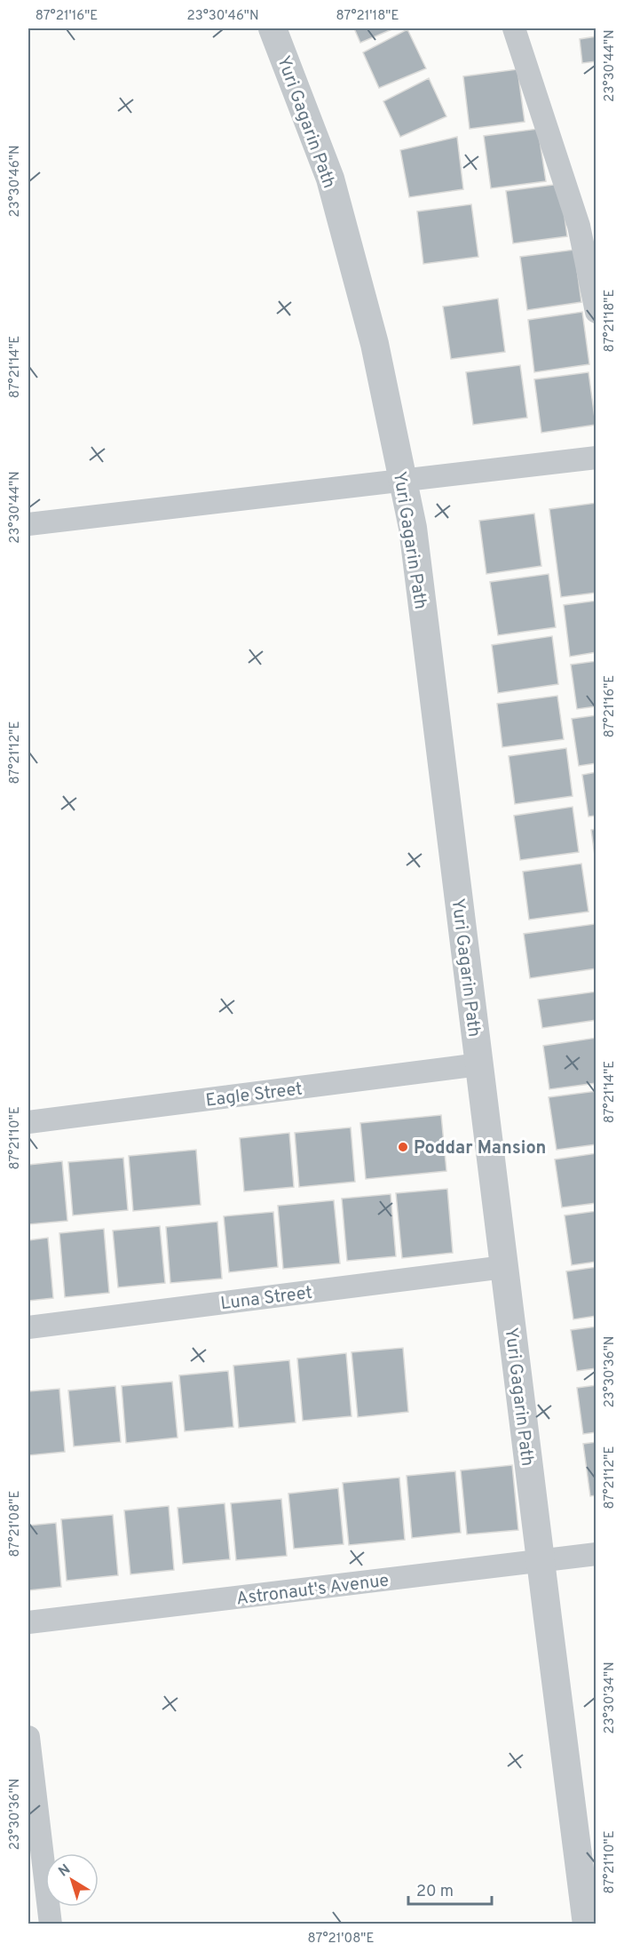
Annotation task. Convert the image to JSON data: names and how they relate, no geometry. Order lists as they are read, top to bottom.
{
  "streets": {
    "street": [
      "Yuri Gagarin Path",
      "Eagle Street",
      "Luna Street",
      "Astronaut's Avenue"
    ]
  },
  "crossings": [
    ["Yuri Gagarin Path", "Eagle Street"],
    ["Yuri Gagarin Path", "Luna Street"],
    ["Yuri Gagarin Path", "Astronaut's Avenue"]
  ],
  "places": ["Poddar Mansion"],
  "scale_bar": "20 m",
  "north": "top left",
  "coordinates": [
    "87°21'16\"E",
    "23°30'46\"N",
    "87°21'18\"E",
    "23°30'44\"N",
    "87°21'14\"E",
    "87°21'12\"E",
    "87°21'10\"E",
    "23°30'36\"N",
    "87°21'08\"E",
    "23°30'34\"N"
  ]
}
